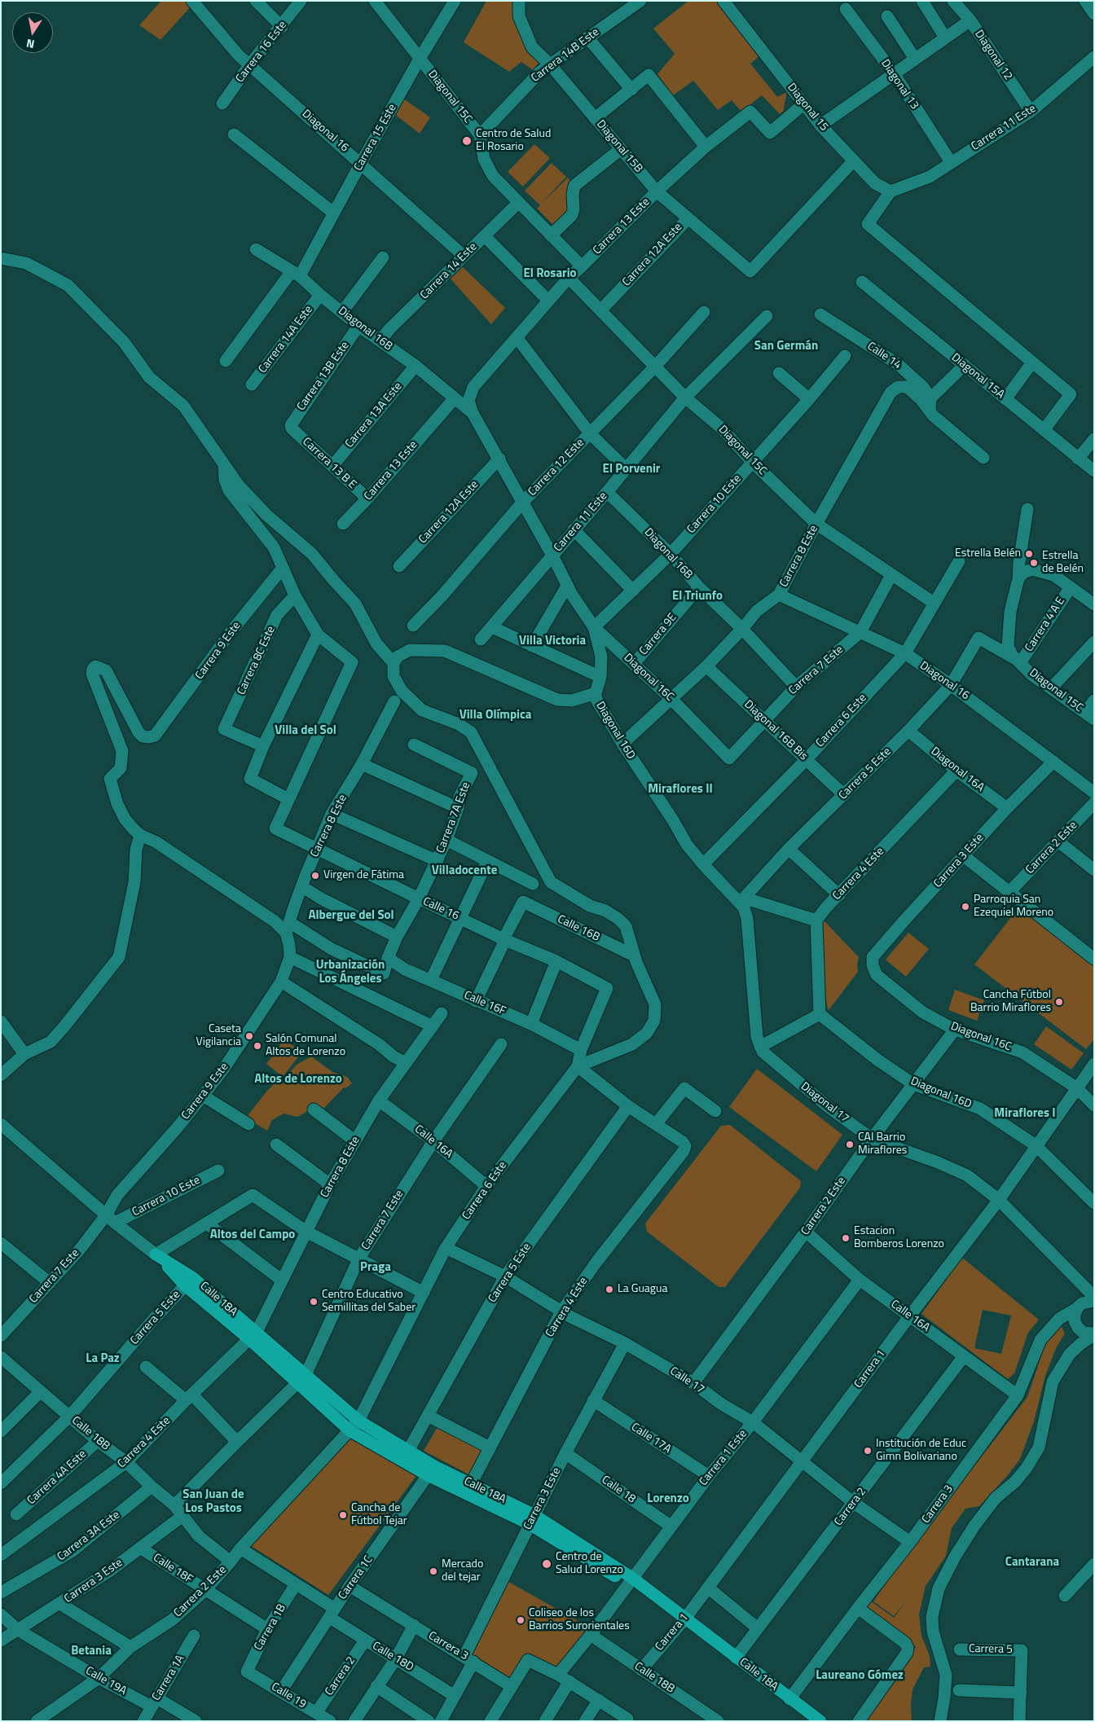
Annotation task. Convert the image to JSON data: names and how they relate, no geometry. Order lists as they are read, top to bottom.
{
  "streets": {
    "main road": ["Calle 18A"],
    "street": [
      "Carrera 16 Este",
      "Carrera 14B Este",
      "Diagonal 12",
      "Diagonal 13",
      "Diagonal 15C",
      "Diagonal 15",
      "Carrera 11 Este",
      "Diagonal 16",
      "Carrera 15 Este",
      "Diagonal 15B",
      "Carrera 13 Este",
      "Carrera 12A Este",
      "Carrera 14 Este",
      "Diagonal 16B",
      "Carrera 14A Este",
      "Calle 14",
      "Carrera 13B Este",
      "Diagonal 15A",
      "Carrera 13A Este",
      "Carrera 13 B E",
      "Carrera 12 Este",
      "Carrera 10 Este",
      "Carrera 8 Este",
      "Carrera 4 A E",
      "Carrera 9E",
      "Carrera 9 Este",
      "Carrera 8C Este",
      "Carrera 7 Este",
      "Diagonal 16C",
      "Carrera 6 Este",
      "Diagonal 16D",
      "Diagonal 16B Bis",
      "Diagonal 16A",
      "Carrera 5 Este",
      "Carrera 7A Este",
      "Carrera 2 Este",
      "Carrera 3 Este",
      "Carrera 4 Este",
      "Calle 16",
      "Calle 16B",
      "Calle 16F",
      "Diagonal 17",
      "Calle 16A",
      "Carrera 1",
      "Calle 17",
      "Calle 18B",
      "Calle 17A",
      "Carrera 1 Este",
      "Carrera 4A Este",
      "Calle 18",
      "Carrera 3",
      "Carrera 2",
      "Carrera 3A Este",
      "Calle 18F",
      "Carrera 1C",
      "Carrera 1B",
      "Carrera 5",
      "Calle 18D",
      "Carrera 1A",
      "Calle 19A",
      "Calle 19"
    ]
  },
  "crossings": [
    ["Carrera 16 Este", "Diagonal 16"],
    ["Carrera 14B Este", "Diagonal 15C"],
    ["Carrera 14B Este", "Diagonal 15B"],
    ["Diagonal 12", "Carrera 11 Este"],
    ["Diagonal 13", "Carrera 11 Este"],
    ["Diagonal 15C", "Carrera 11 Este"],
    ["Diagonal 15C", "Carrera 15 Este"],
    ["Diagonal 15C", "Carrera 13 Este"],
    ["Diagonal 15C", "Carrera 12A Este"],
    ["Diagonal 15C", "Carrera 14 Este"],
    ["Diagonal 15C", "Carrera 12 Este"],
    ["Diagonal 15C", "Carrera 10 Este"],
    ["Diagonal 15C", "Carrera 8 Este"],
    ["Diagonal 15C", "Carrera 4 A E"],
    ["Diagonal 15C", "Carrera 7 Este"],
    ["Diagonal 15C", "Carrera 6 Este"],
    ["Diagonal 15C", "Carrera 5 Este"],
    ["Diagonal 15", "Carrera 11 Este"],
    ["Diagonal 15", "Diagonal 15B"],
    ["Diagonal 15", "Carrera 13 Este"],
    ["Carrera 11 Este", "Diagonal 16B"],
    ["Diagonal 16", "Carrera 15 Este"],
    ["Diagonal 16", "Carrera 14 Este"],
    ["Diagonal 16", "Carrera 8 Este"],
    ["Diagonal 16", "Carrera 7 Este"],
    ["Diagonal 16", "Carrera 6 Este"],
    ["Diagonal 16", "Carrera 5 Este"],
    ["Diagonal 16", "Carrera 3 Este"],
    ["Carrera 15 Este", "Diagonal 16B"],
    ["Diagonal 15B", "Carrera 13 Este"],
    ["Diagonal 15B", "Carrera 12A Este"],
    ["Carrera 13 Este", "Diagonal 16B"],
    ["Carrera 13 Este", "Carrera 13 B E"],
    ["Carrera 14 Este", "Diagonal 16B"],
    ["Diagonal 16B", "Carrera 14A Este"],
    ["Diagonal 16B", "Carrera 13B Este"],
    ["Diagonal 16B", "Carrera 13A Este"],
    ["Diagonal 16B", "Carrera 10 Este"],
    ["Diagonal 16B", "Carrera 8 Este"],
    ["Diagonal 16B", "Carrera 9E"],
    ["Diagonal 16B", "Carrera 7 Este"],
    ["Calle 14", "Carrera 8 Este"],
    ["Carrera 13B Este", "Carrera 13 B E"],
    ["Carrera 13A Este", "Carrera 13 B E"],
    ["Carrera 10 Este", "Carrera 9 Este"],
    ["Carrera 10 Este", "Carrera 7 Este"],
    ["Carrera 10 Este", "Diagonal 16C"],
    ["Carrera 10 Este", "Calle 18A"],
    ["Carrera 8 Este", "Carrera 9 Este"],
    ["Carrera 8 Este", "Diagonal 16C"],
    ["Carrera 8 Este", "Diagonal 16D"],
    ["Carrera 8 Este", "Diagonal 16B Bis"],
    ["Carrera 8 Este", "Carrera 7A Este"],
    ["Carrera 8 Este", "Carrera 4 Este"],
    ["Carrera 8 Este", "Calle 16"],
    ["Carrera 8 Este", "Calle 16A"],
    ["Carrera 8 Este", "Calle 18A"],
    ["Carrera 9E", "Diagonal 16C"],
    ["Carrera 9 Este", "Carrera 7 Este"],
    ["Carrera 9 Este", "Calle 18A"],
    ["Carrera 7 Este", "Diagonal 16C"],
    ["Carrera 7 Este", "Diagonal 16B Bis"],
    ["Carrera 7 Este", "Calle 16A"],
    ["Carrera 7 Este", "Calle 18A"],
    ["Carrera 7 Este", "Calle 18B"],
    ["Diagonal 16C", "Carrera 2 Este"],
    ["Diagonal 16C", "Carrera 3 Este"],
    ["Diagonal 16C", "Carrera 1"],
    ["Carrera 6 Este", "Diagonal 16D"],
    ["Carrera 6 Este", "Diagonal 16B Bis"],
    ["Carrera 6 Este", "Carrera 2 Este"],
    ["Carrera 6 Este", "Calle 16A"],
    ["Carrera 6 Este", "Calle 18A"],
    ["Carrera 6 Este", "Calle 17"],
    ["Diagonal 16D", "Carrera 5 Este"],
    ["Diagonal 16D", "Carrera 2 Este"],
    ["Diagonal 16D", "Carrera 1"],
    ["Diagonal 16B Bis", "Carrera 5 Este"],
    ["Diagonal 16A", "Carrera 5 Este"],
    ["Diagonal 16A", "Carrera 3 Este"],
    ["Diagonal 16A", "Carrera 4 Este"],
    ["Carrera 5 Este", "Calle 18A"],
    ["Carrera 5 Este", "Calle 17"],
    ["Carrera 5 Este", "Calle 18B"],
    ["Carrera 7A Este", "Calle 16"],
    ["Carrera 7A Este", "Calle 16F"],
    ["Carrera 2 Este", "Diagonal 17"],
    ["Carrera 2 Este", "Calle 16A"],
    ["Carrera 2 Este", "Calle 18A"],
    ["Carrera 2 Este", "Calle 17"],
    ["Carrera 2 Este", "Calle 18B"],
    ["Carrera 2 Este", "Calle 18F"],
    ["Carrera 2 Este", "Calle 19A"],
    ["Carrera 3 Este", "Calle 18A"],
    ["Carrera 3 Este", "Calle 17"],
    ["Carrera 3 Este", "Calle 18B"],
    ["Carrera 3 Este", "Calle 17A"],
    ["Carrera 3 Este", "Calle 18"],
    ["Carrera 3 Este", "Carrera 3"],
    ["Carrera 3 Este", "Calle 18F"],
    ["Carrera 3 Este", "Calle 18D"],
    ["Carrera 3 Este", "Calle 19A"],
    ["Carrera 4 Este", "Calle 18A"],
    ["Carrera 4 Este", "Calle 17"],
    ["Carrera 4 Este", "Calle 18B"],
    ["Calle 16", "Calle 16B"],
    ["Calle 16", "Calle 16F"],
    ["Diagonal 17", "Carrera 1"],
    ["Calle 16A", "Carrera 1"],
    ["Calle 16A", "Carrera 1 Este"],
    ["Calle 16A", "Carrera 3"],
    ["Calle 16A", "Carrera 2"],
    ["Calle 18A", "Carrera 1"],
    ["Calle 18A", "Carrera 1 Este"],
    ["Calle 18A", "Carrera 3"],
    ["Calle 18A", "Carrera 2"],
    ["Calle 18A", "Carrera 1C"],
    ["Carrera 1", "Calle 17"],
    ["Carrera 1", "Calle 18B"],
    ["Calle 17", "Carrera 1 Este"],
    ["Calle 17", "Carrera 3"],
    ["Calle 17", "Carrera 2"],
    ["Calle 18B", "Carrera 1 Este"],
    ["Calle 18B", "Carrera 4A Este"],
    ["Calle 18B", "Carrera 3A Este"],
    ["Calle 17A", "Carrera 1 Este"],
    ["Carrera 1 Este", "Calle 18"],
    ["Carrera 3", "Carrera 1C"],
    ["Carrera 2", "Calle 18D"],
    ["Carrera 2", "Calle 19"],
    ["Calle 18F", "Carrera 1B"],
    ["Carrera 1C", "Calle 18D"],
    ["Carrera 1C", "Calle 19"],
    ["Carrera 1B", "Calle 19"],
    ["Carrera 1A", "Calle 19A"]
  ],
  "districts": [
    "El Rosario",
    "San Germán",
    "El Porvenir",
    "El Triunfo",
    "Villa Victoria",
    "Villa Olímpica",
    "Villa del Sol",
    "Miraflores II",
    "Villadocente",
    "Albergue del Sol",
    "Urbanización Los Ángeles",
    "Altos de Lorenzo",
    "Miraflores I",
    "Altos del Campo",
    "Praga",
    "La Paz",
    "San Juan de Los Pastos",
    "Lorenzo",
    "Cantarana",
    "Betania",
    "Laureano Gómez"
  ],
  "places": [
    "Centro de Salud El Rosario",
    "Estrella Belén",
    "Estrella de Belén",
    "Virgen de Fátima",
    "Parroquia San Ezequiel Moreno",
    "Cancha Fútbol Barrio Miraflores",
    "Caseta Vigilancia",
    "Salón Comunal Altos de Lorenzo",
    "CAI Barrio Miraflores",
    "Estacion Bomberos Lorenzo",
    "La Guagua",
    "Centro Educativo Semillitas del Saber",
    "Institución de Educ Gimn Bolivariano",
    "Cancha de Fútbol Tejar",
    "Centro de Salud Lorenzo",
    "Mercado del tejar",
    "Coliseo de los Barrios Surorientales"
  ],
  "north": "bottom"
}
